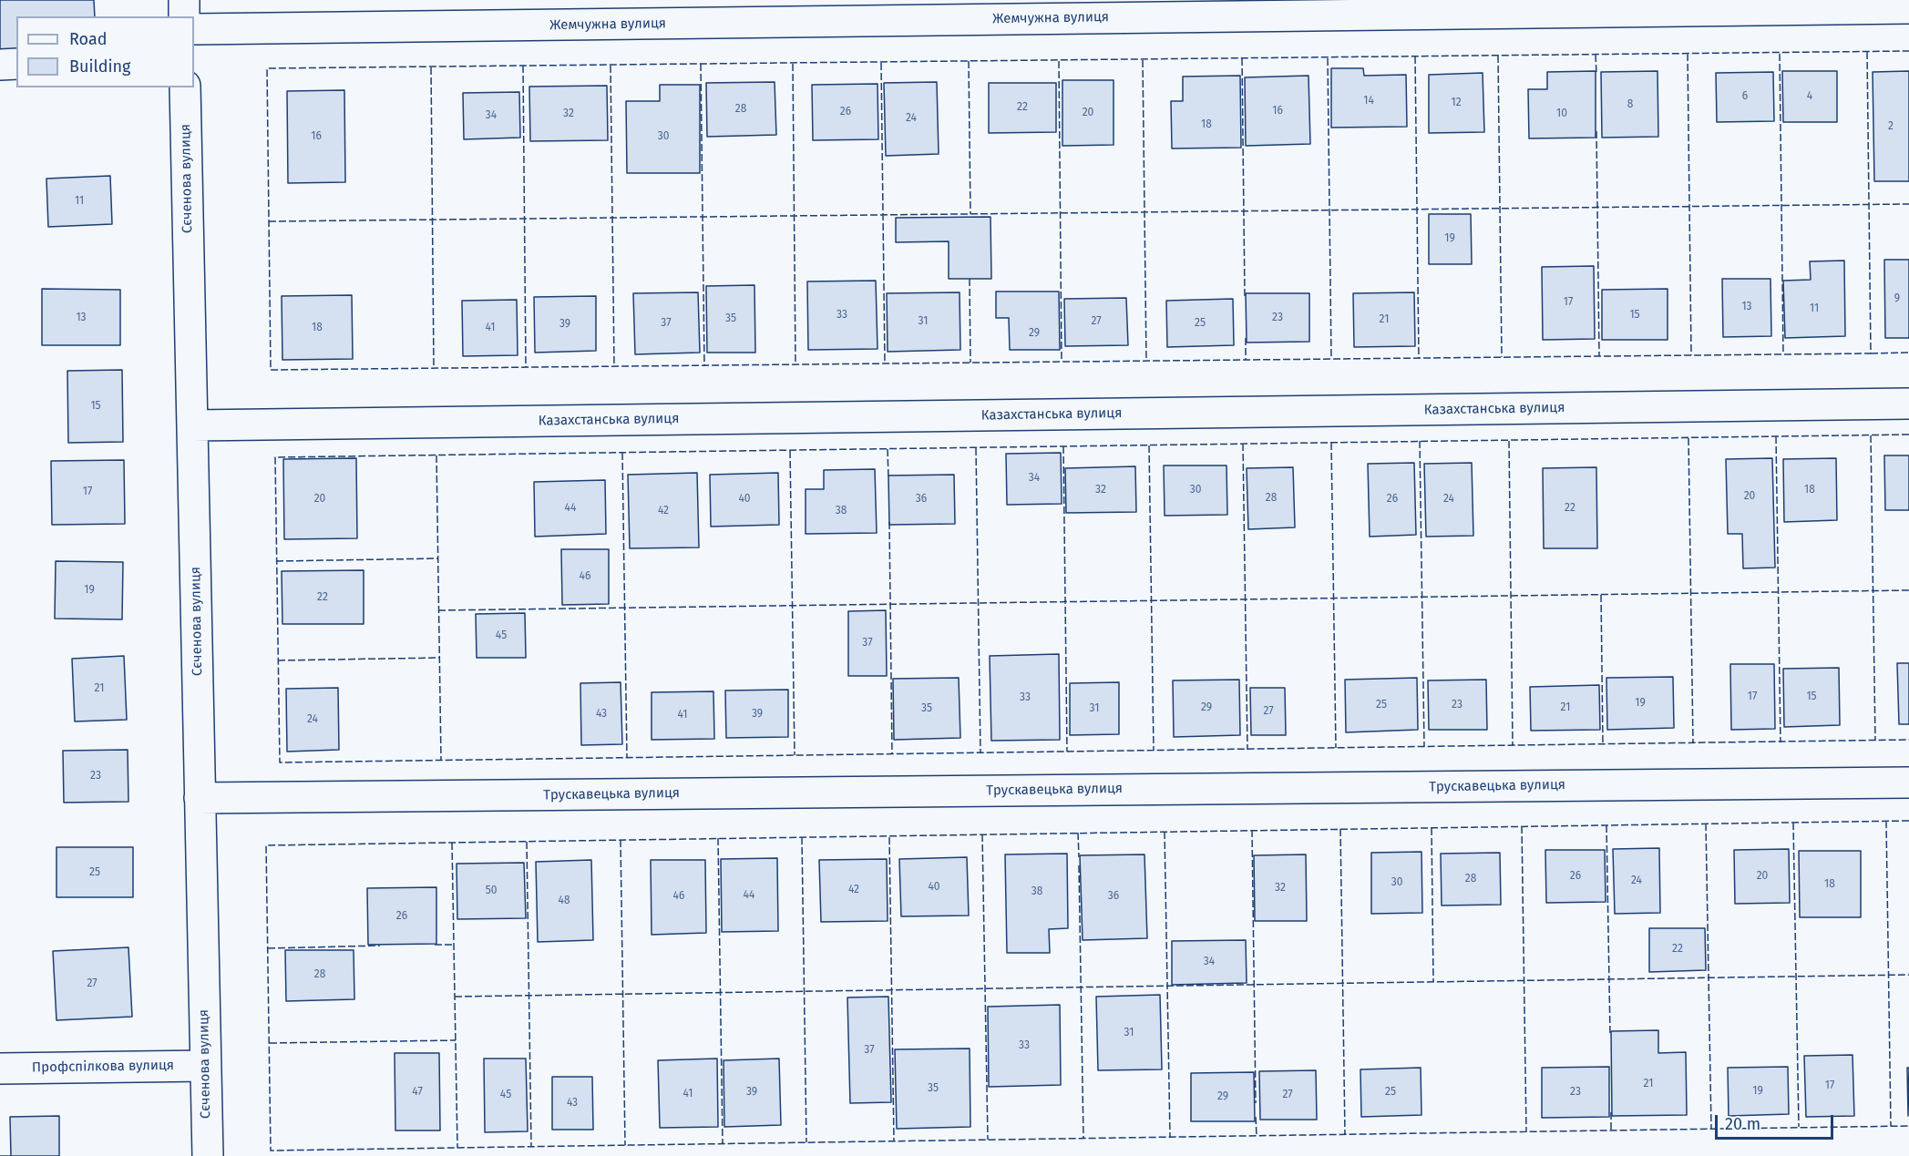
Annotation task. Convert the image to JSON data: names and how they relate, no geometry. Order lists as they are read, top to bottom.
{
  "streets": {
    "street": [
      "Жемчужна вулиця",
      "Сєченова вулиця",
      "Казахстанська вулиця",
      "Трускавецька вулиця",
      "Профспілкова вулиця"
    ]
  },
  "crossings": [
    ["Сєченова вулиця", "Казахстанська вулиця"],
    ["Сєченова вулиця", "Трускавецька вулиця"],
    ["Сєченова вулиця", "Профспілкова вулиця"]
  ],
  "house_numbers": [
    "6",
    "4",
    "14",
    "12",
    "8",
    "22",
    "28",
    "16",
    "26",
    "20",
    "32",
    "10",
    "34",
    "24",
    "18",
    "2",
    "16",
    "30",
    "11",
    "19",
    "9",
    "17",
    "13",
    "11",
    "33",
    "15",
    "13",
    "23",
    "35",
    "21",
    "31",
    "27",
    "37",
    "25",
    "39",
    "18",
    "41",
    "29",
    "15",
    "34",
    "32",
    "30",
    "18",
    "17",
    "20",
    "28",
    "20",
    "40",
    "36",
    "26",
    "24",
    "44",
    "22",
    "42",
    "38",
    "46",
    "19",
    "22",
    "45",
    "37",
    "21",
    "17",
    "15",
    "33",
    "19",
    "25",
    "23",
    "29",
    "21",
    "35",
    "31",
    "27",
    "43",
    "39",
    "41",
    "24",
    "23",
    "25",
    "26",
    "20",
    "28",
    "24",
    "30",
    "18",
    "40",
    "32",
    "42",
    "50",
    "38",
    "44",
    "46",
    "36",
    "48",
    "26",
    "22",
    "34",
    "28",
    "27",
    "31",
    "33",
    "37",
    "21",
    "17",
    "35",
    "19",
    "47",
    "39",
    "25",
    "23",
    "41",
    "45",
    "27",
    "29",
    "43"
  ],
  "legend": ["Road", "Building"],
  "scale_bar": "20 m"
}
